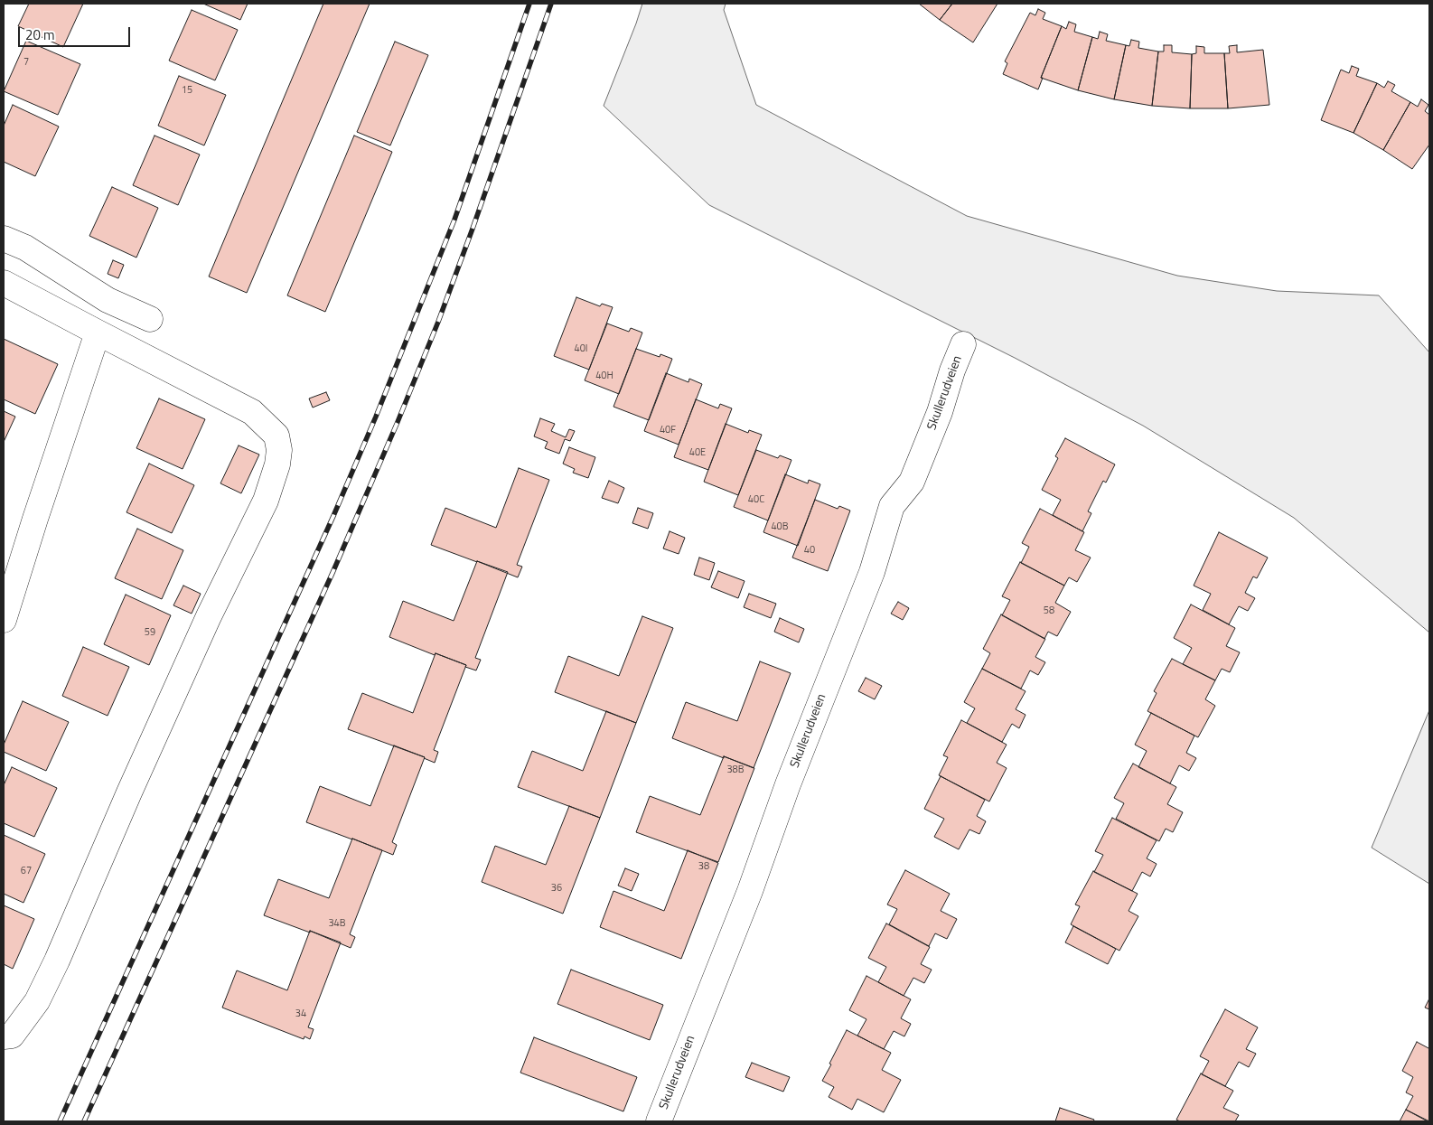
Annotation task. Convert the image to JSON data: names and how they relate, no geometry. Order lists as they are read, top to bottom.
{
  "streets": {
    "street": ["Skullerudveien"]
  },
  "house_numbers": [
    "7",
    "15",
    "40I",
    "40H",
    "40F",
    "40E",
    "40C",
    "40B",
    "40",
    "58",
    "59",
    "38B",
    "38",
    "67",
    "36",
    "34B",
    "34"
  ],
  "scale_bar": "20 m"
}
